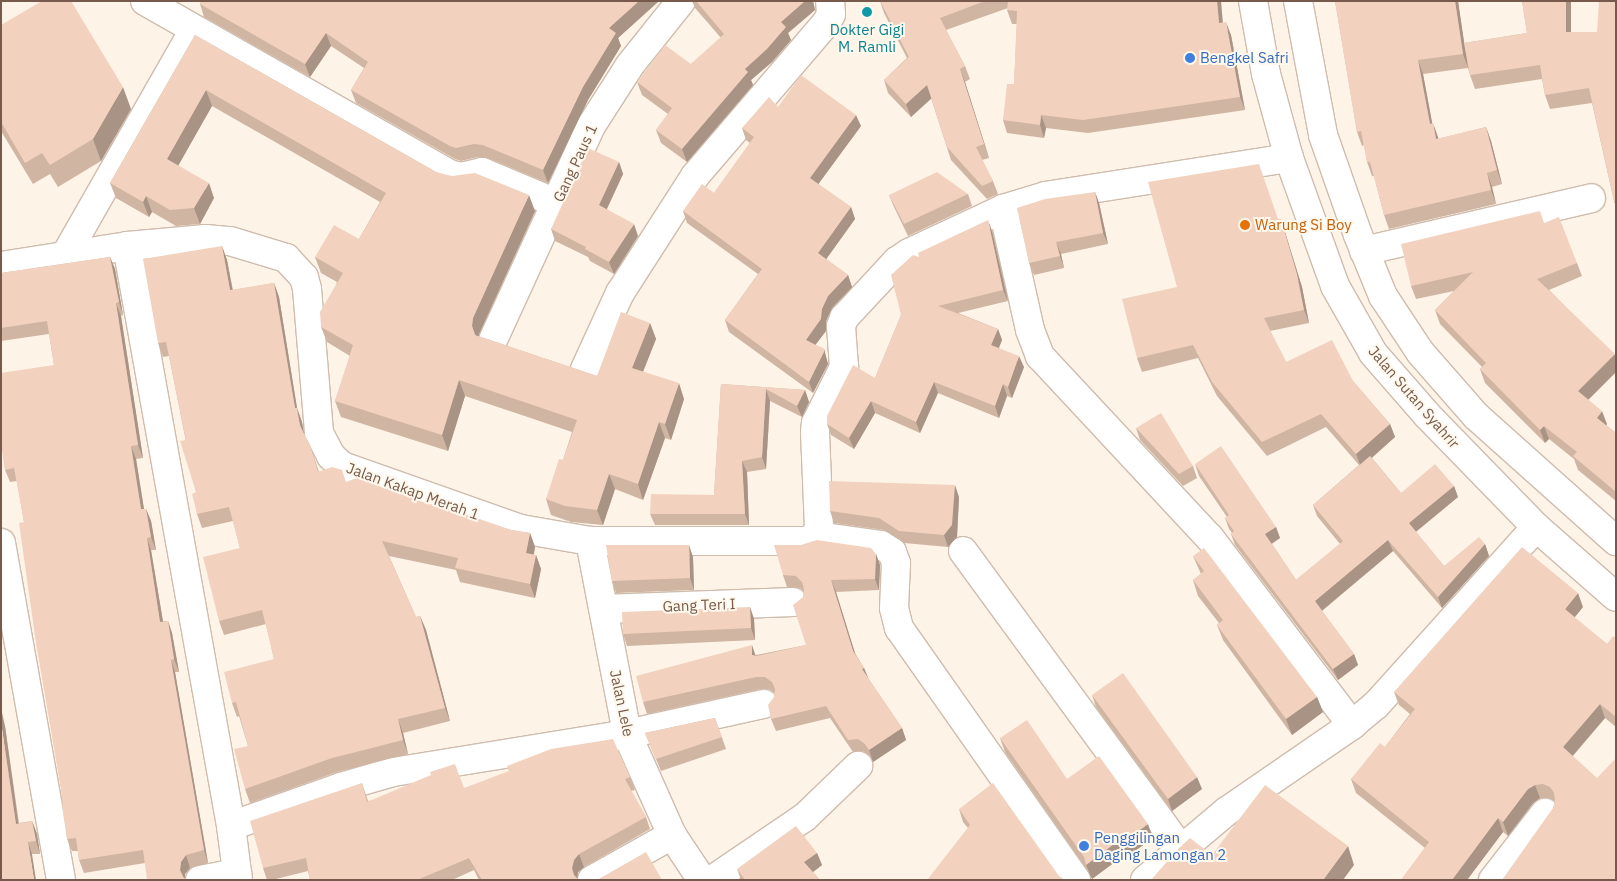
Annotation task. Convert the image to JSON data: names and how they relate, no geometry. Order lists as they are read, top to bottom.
{
  "streets": {
    "street": [
      "Gang Paus 1",
      "Jalan Sutan Syahrir",
      "Jalan Kakap Merah 1",
      "Gang Teri I",
      "Jalan Lele"
    ]
  },
  "crossings": [
    ["Jalan Kakap Merah 1", "Jalan Lele"],
    ["Gang Teri I", "Jalan Lele"]
  ],
  "places": [
    "Dokter Gigi M. Ramli",
    "Bengkel Safri",
    "Warung Si Boy",
    "Penggilingan Daging Lamongan 2"
  ]
}
